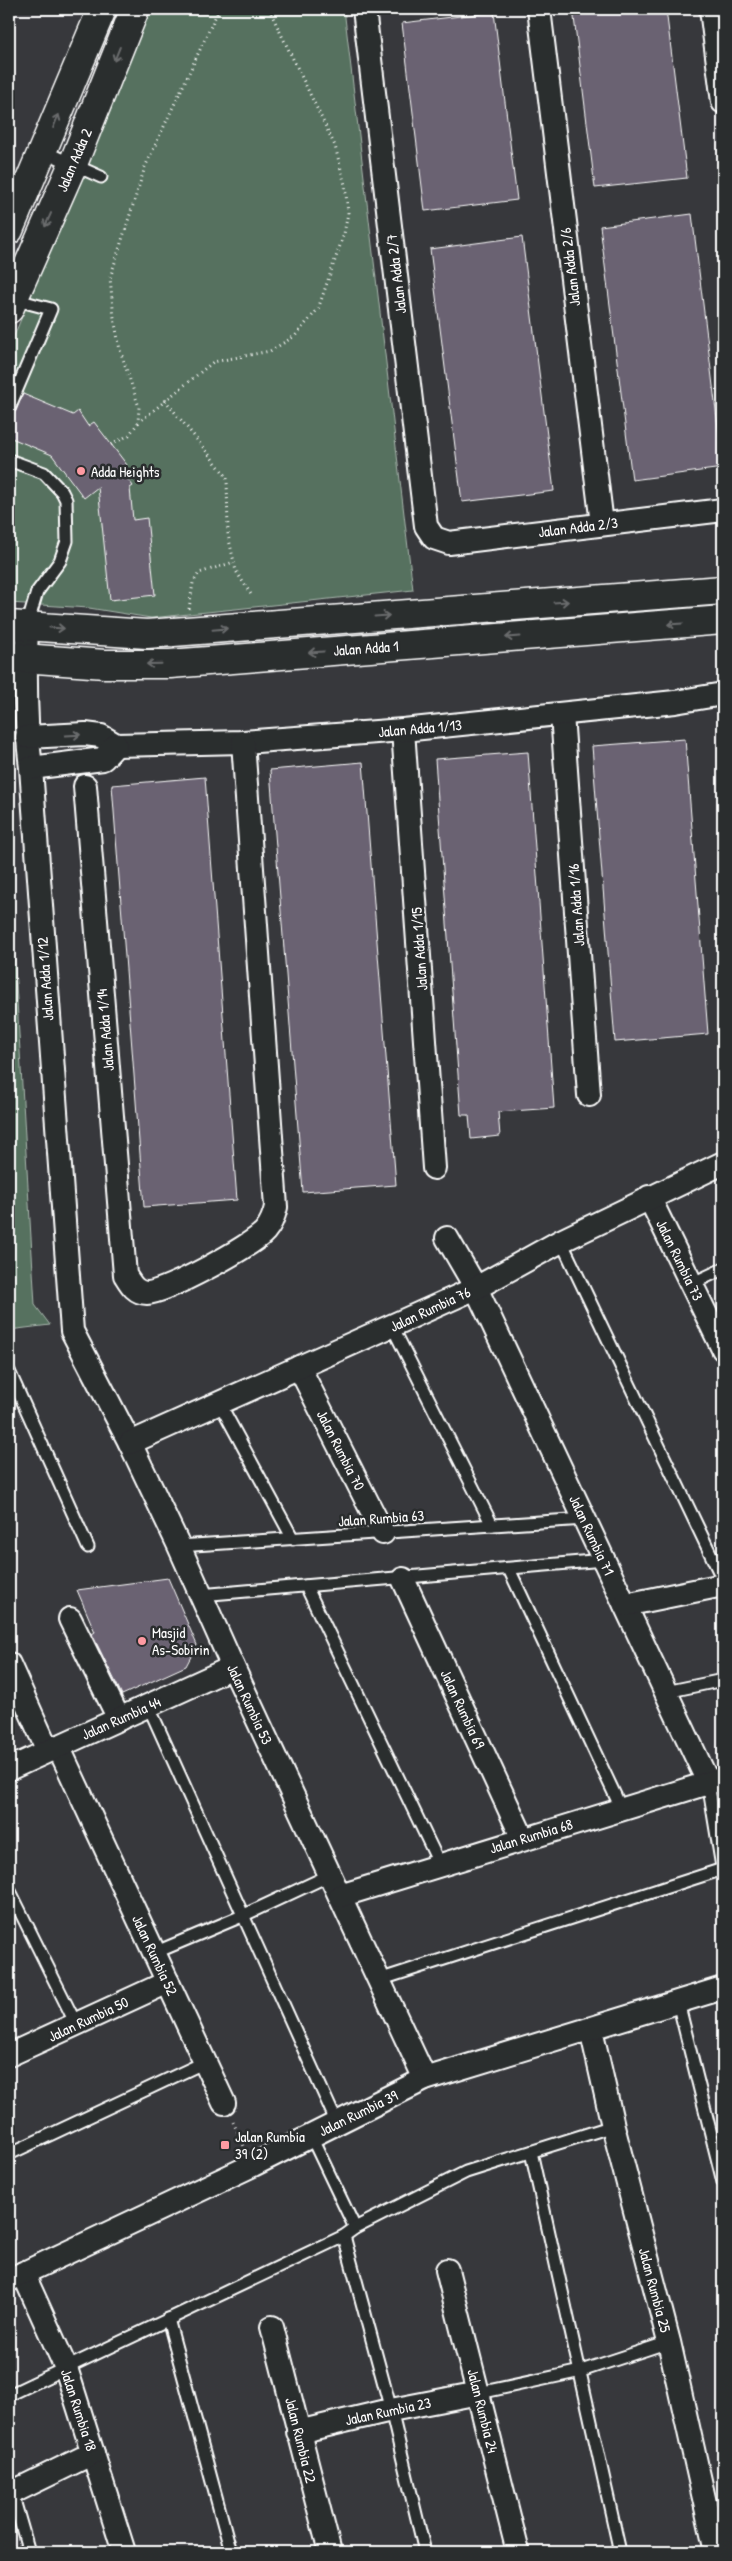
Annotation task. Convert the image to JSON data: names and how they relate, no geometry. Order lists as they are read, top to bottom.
{
  "streets": {
    "street": [
      "Jalan Adda 2",
      "Jalan Adda 2/6",
      "Jalan Adda 2/7",
      "Jalan Adda 2/3",
      "Jalan Adda 1",
      "Jalan Adda 1/13",
      "Jalan Adda 1/16",
      "Jalan Adda 1/15",
      "Jalan Adda 1/12",
      "Jalan Adda 1/14",
      "Jalan Rumbia 73",
      "Jalan Rumbia 76",
      "Jalan Rumbia 70",
      "Jalan Rumbia 71",
      "Jalan Rumbia 53",
      "Jalan Rumbia 69",
      "Jalan Rumbia 44",
      "Jalan Rumbia 68",
      "Jalan Rumbia 52",
      "Jalan Rumbia 50",
      "Jalan Rumbia 39",
      "Jalan Rumbia 25",
      "Jalan Rumbia 18",
      "Jalan Rumbia 23",
      "Jalan Rumbia 24",
      "Jalan Rumbia 22"
    ],
    "lane": ["Jalan Rumbia 63"]
  },
  "crossings": [
    ["Jalan Adda 2/6", "Jalan Adda 2/3"],
    ["Jalan Adda 2/7", "Jalan Adda 2/3"],
    ["Jalan Adda 1", "Jalan Adda 1/12"],
    ["Jalan Adda 1/13", "Jalan Adda 1/16"],
    ["Jalan Adda 1/13", "Jalan Adda 1/15"],
    ["Jalan Adda 1/13", "Jalan Adda 1/14"],
    ["Jalan Adda 1/12", "Jalan Rumbia 53"],
    ["Jalan Rumbia 73", "Jalan Rumbia 76"],
    ["Jalan Rumbia 76", "Jalan Rumbia 70"],
    ["Jalan Rumbia 76", "Jalan Rumbia 71"],
    ["Jalan Rumbia 76", "Jalan Rumbia 53"],
    ["Jalan Rumbia 70", "Jalan Rumbia 63"],
    ["Jalan Rumbia 63", "Jalan Rumbia 71"],
    ["Jalan Rumbia 63", "Jalan Rumbia 53"],
    ["Jalan Rumbia 71", "Jalan Rumbia 68"],
    ["Jalan Rumbia 53", "Jalan Rumbia 44"],
    ["Jalan Rumbia 53", "Jalan Rumbia 68"],
    ["Jalan Rumbia 53", "Jalan Rumbia 39"],
    ["Jalan Rumbia 69", "Jalan Rumbia 68"],
    ["Jalan Rumbia 44", "Jalan Rumbia 52"],
    ["Jalan Rumbia 52", "Jalan Rumbia 50"],
    ["Jalan Rumbia 39", "Jalan Rumbia 25"],
    ["Jalan Rumbia 39", "Jalan Rumbia 18"],
    ["Jalan Rumbia 23", "Jalan Rumbia 24"],
    ["Jalan Rumbia 23", "Jalan Rumbia 22"]
  ],
  "places": {
    "other": ["Adda Heights", "Masjid As-Sobirin"],
    "transit": ["Jalan Rumbia 39 (2)"]
  }
}
